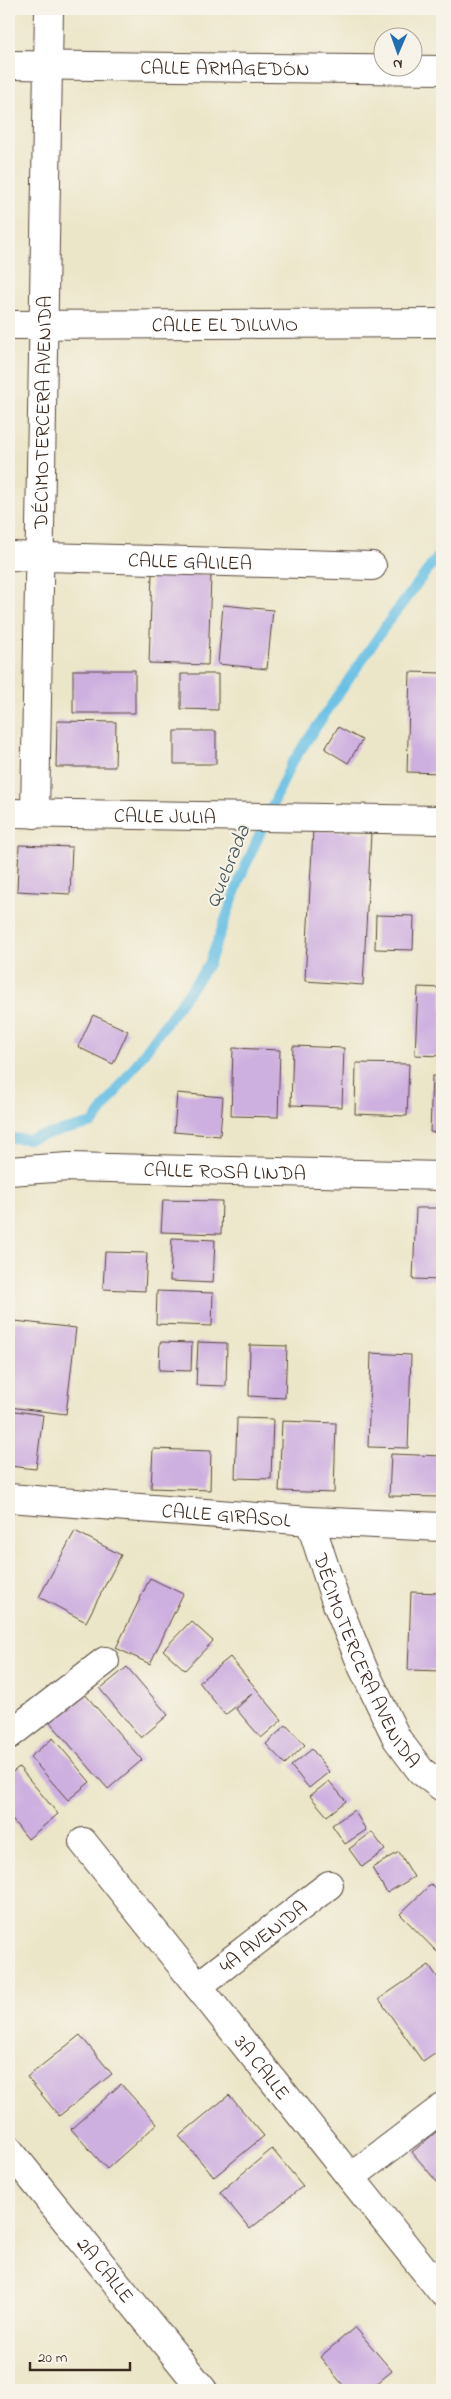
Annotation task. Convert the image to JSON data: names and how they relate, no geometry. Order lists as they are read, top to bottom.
{
  "streets": {
    "street": [
      "CALLE ARMAGEDÓN",
      "CALLE EL DILUVIO",
      "DÉCIMOTERCERA AVENIDA",
      "CALLE GALILEA",
      "CALLE JULIA",
      "CALLE ROSA LINDA",
      "CALLE GIRASOL",
      "4A AVENIDA",
      "3A CALLE",
      "2A CALLE"
    ]
  },
  "crossings": [
    ["CALLE ARMAGEDÓN", "DÉCIMOTERCERA AVENIDA"],
    ["CALLE EL DILUVIO", "DÉCIMOTERCERA AVENIDA"],
    ["DÉCIMOTERCERA AVENIDA", "CALLE GALILEA"],
    ["DÉCIMOTERCERA AVENIDA", "CALLE JULIA"],
    ["DÉCIMOTERCERA AVENIDA", "CALLE GIRASOL"],
    ["4A AVENIDA", "3A CALLE"]
  ],
  "water": ["Quebrada"],
  "scale_bar": "20 m",
  "north": "bottom"
}
